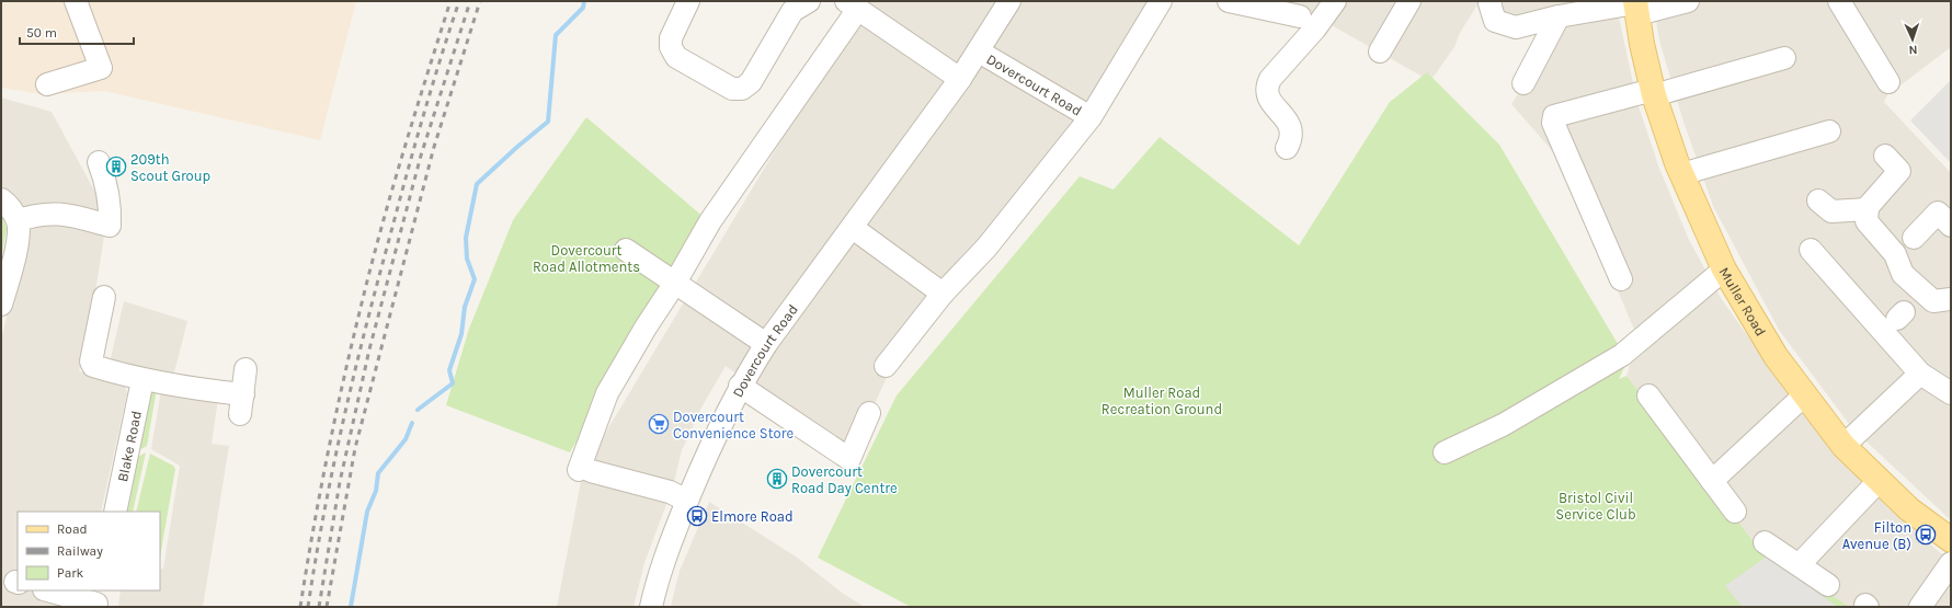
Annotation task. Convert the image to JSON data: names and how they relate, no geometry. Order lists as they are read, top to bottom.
{
  "streets": {
    "main road": ["Muller Road"],
    "street": ["Dovercourt Road", "Blake Road"]
  },
  "parks": ["Dovercourt Road Allotments", "Muller Road Recreation Ground", "Bristol Civil Service Club"],
  "places": {
    "building": ["209th Scout Group", "Dovercourt Road Day Centre"],
    "supermarket": ["Dovercourt Convenience Store"],
    "bus stop": ["Elmore Road", "Filton Avenue (B)"]
  },
  "legend": ["Road", "Railway", "Park"],
  "scale_bar": "50 m",
  "north": "bottom"
}
